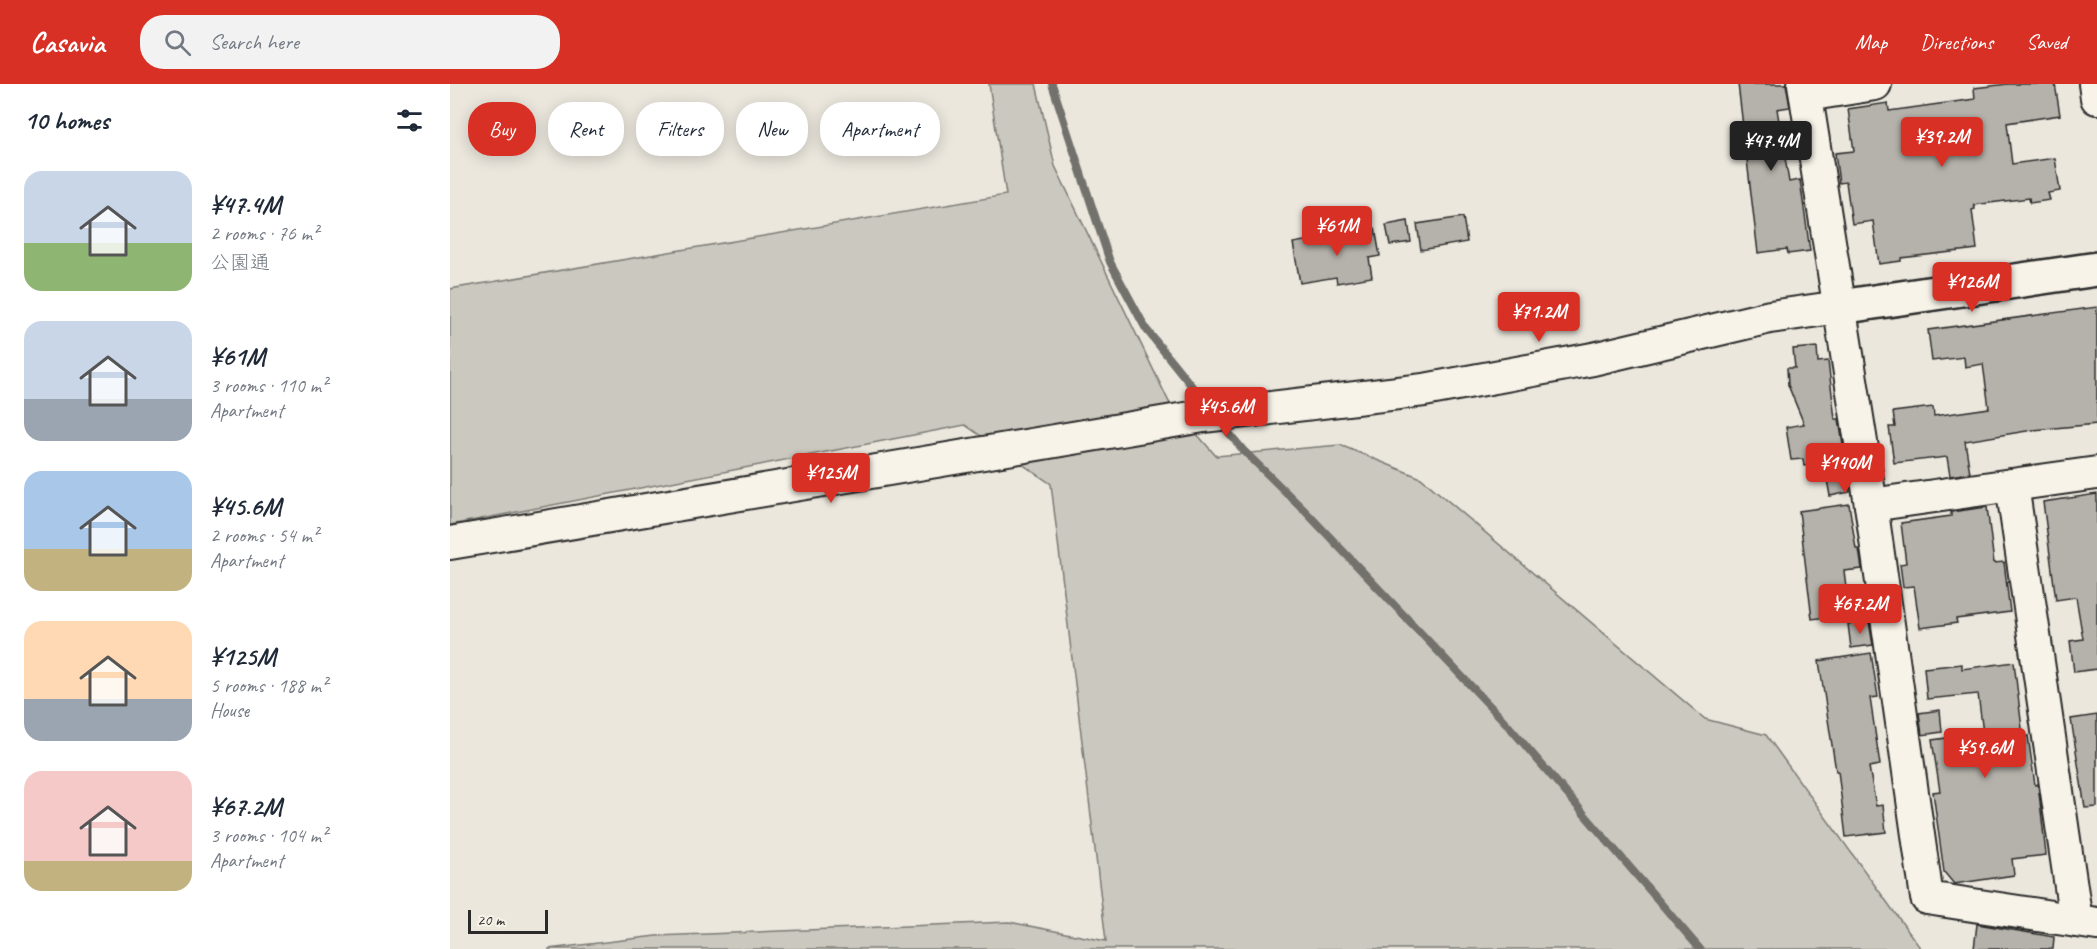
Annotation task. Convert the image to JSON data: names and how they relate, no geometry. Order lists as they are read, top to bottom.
{
  "scale_bar": "20 m",
  "page": {
    "header": "Casavia",
    "search": "Search here",
    "nav": ["Map", "Directions", "Saved"],
    "heading": "10 homes",
    "chip": [
      "Buy",
      "Rent",
      "Filters",
      "New",
      "Apartment"
    ],
    "price": [
      "¥39.2M",
      "¥47.4M",
      "¥61M",
      "¥126M",
      "¥71.2M",
      "¥45.6M",
      "¥140M",
      "¥125M",
      "¥67.2M",
      "¥59.6M"
    ],
    "list": [
      {
        "name": "¥47.4M",
        "note": "2 rooms · 76 m² · 公園通"
      },
      {
        "name": "¥61M",
        "note": "3 rooms · 110 m² · Apartment"
      },
      {
        "name": "¥45.6M",
        "note": "2 rooms · 54 m² · Apartment"
      },
      {
        "name": "¥125M",
        "note": "5 rooms · 188 m² · House"
      },
      {
        "name": "¥67.2M",
        "note": "3 rooms · 104 m² · Apartment"
      }
    ],
    "scale": "20 m"
  }
}
